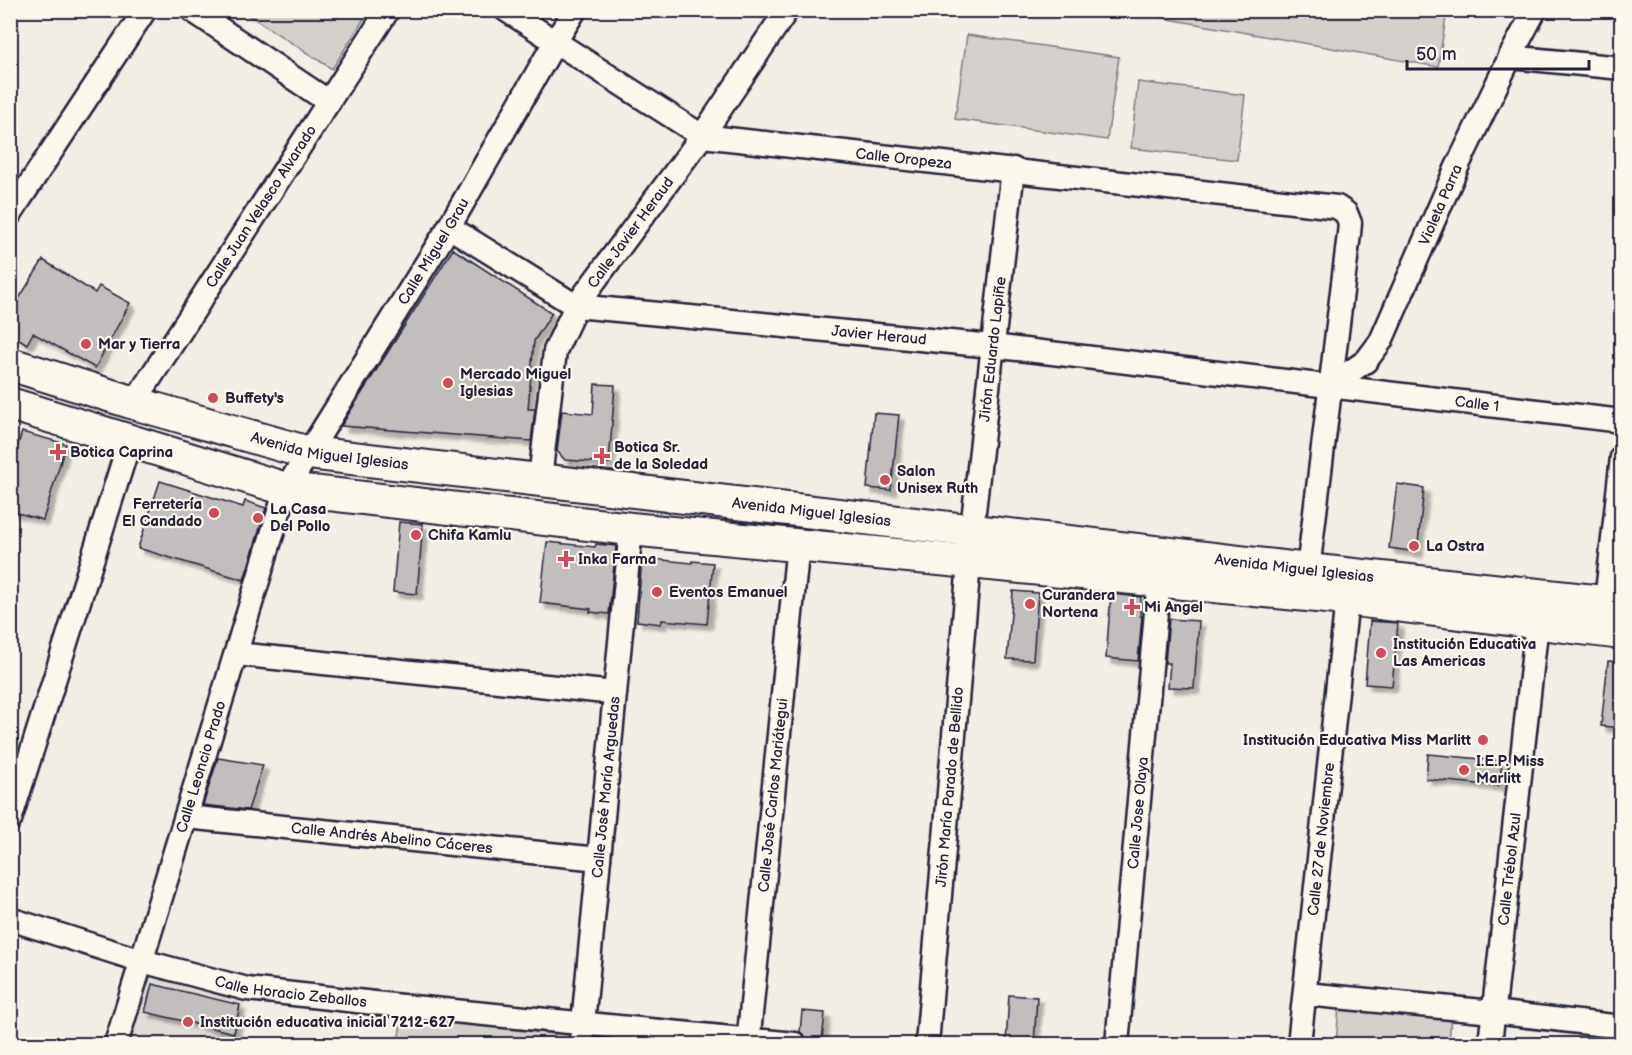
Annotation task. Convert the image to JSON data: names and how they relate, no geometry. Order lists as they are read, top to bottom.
{
  "streets": {
    "main road": ["Avenida Miguel Iglesias"],
    "street": [
      "Calle Oropeza",
      "Violeta Parra",
      "Calle Juan Velasco Alvarado",
      "Calle Javier Heraud",
      "Calle Miguel Grau",
      "Javier Heraud",
      "Jirón Eduardo Lapiñe",
      "Calle 1",
      "Calle Leoncio Prado",
      "Calle José María Arguedas",
      "Jirón María Parado de Bellido",
      "Calle José Carlos Mariátegui",
      "Calle Jose Olaya",
      "Calle Andrés Abelino Cáceres",
      "Calle 27 de Noviembre",
      "Calle Trébol Azul",
      "Calle Horacio Zeballos"
    ]
  },
  "crossings": [
    ["Calle Oropeza", "Violeta Parra"],
    ["Calle Oropeza", "Calle Javier Heraud"],
    ["Calle Oropeza", "Calle Miguel Grau"],
    ["Calle Oropeza", "Javier Heraud"],
    ["Calle Oropeza", "Jirón Eduardo Lapiñe"],
    ["Calle Oropeza", "Calle 1"],
    ["Violeta Parra", "Javier Heraud"],
    ["Violeta Parra", "Calle 1"],
    ["Calle Juan Velasco Alvarado", "Avenida Miguel Iglesias"],
    ["Calle Javier Heraud", "Javier Heraud"],
    ["Calle Javier Heraud", "Avenida Miguel Iglesias"],
    ["Calle Miguel Grau", "Javier Heraud"],
    ["Calle Miguel Grau", "Avenida Miguel Iglesias"],
    ["Calle Miguel Grau", "Calle Leoncio Prado"],
    ["Javier Heraud", "Jirón Eduardo Lapiñe"],
    ["Javier Heraud", "Calle 1"],
    ["Jirón Eduardo Lapiñe", "Avenida Miguel Iglesias"],
    ["Jirón Eduardo Lapiñe", "Jirón María Parado de Bellido"],
    ["Avenida Miguel Iglesias", "Calle Leoncio Prado"],
    ["Avenida Miguel Iglesias", "Calle José María Arguedas"],
    ["Avenida Miguel Iglesias", "Jirón María Parado de Bellido"],
    ["Avenida Miguel Iglesias", "Calle José Carlos Mariátegui"],
    ["Avenida Miguel Iglesias", "Calle Jose Olaya"],
    ["Avenida Miguel Iglesias", "Calle 27 de Noviembre"],
    ["Avenida Miguel Iglesias", "Calle Trébol Azul"],
    ["Calle Leoncio Prado", "Calle Andrés Abelino Cáceres"],
    ["Calle Leoncio Prado", "Calle Horacio Zeballos"],
    ["Calle José María Arguedas", "Calle Andrés Abelino Cáceres"],
    ["Calle José María Arguedas", "Calle Horacio Zeballos"],
    ["Calle José Carlos Mariátegui", "Calle Horacio Zeballos"]
  ],
  "places": {
    "other": [
      "Mar y Tierra",
      "Mercado Miguel Iglesias",
      "Buffety's",
      "Salon Unisex Ruth",
      "Ferretería El Candado",
      "La Casa Del Pollo",
      "Chifa Kamlu",
      "La Ostra",
      "Eventos Emanuel",
      "Curandera Nortena",
      "Institución Educativa Las Americas",
      "Institución Educativa Miss Marlitt",
      "I.E.P. Miss Marlitt",
      "Institución educativa inicial 7212-627"
    ],
    "health": [
      "Botica Caprina",
      "Botica Sr. de la Soledad",
      "Inka Farma",
      "Mi Angel"
    ]
  },
  "scale_bar": "50 m"
}
